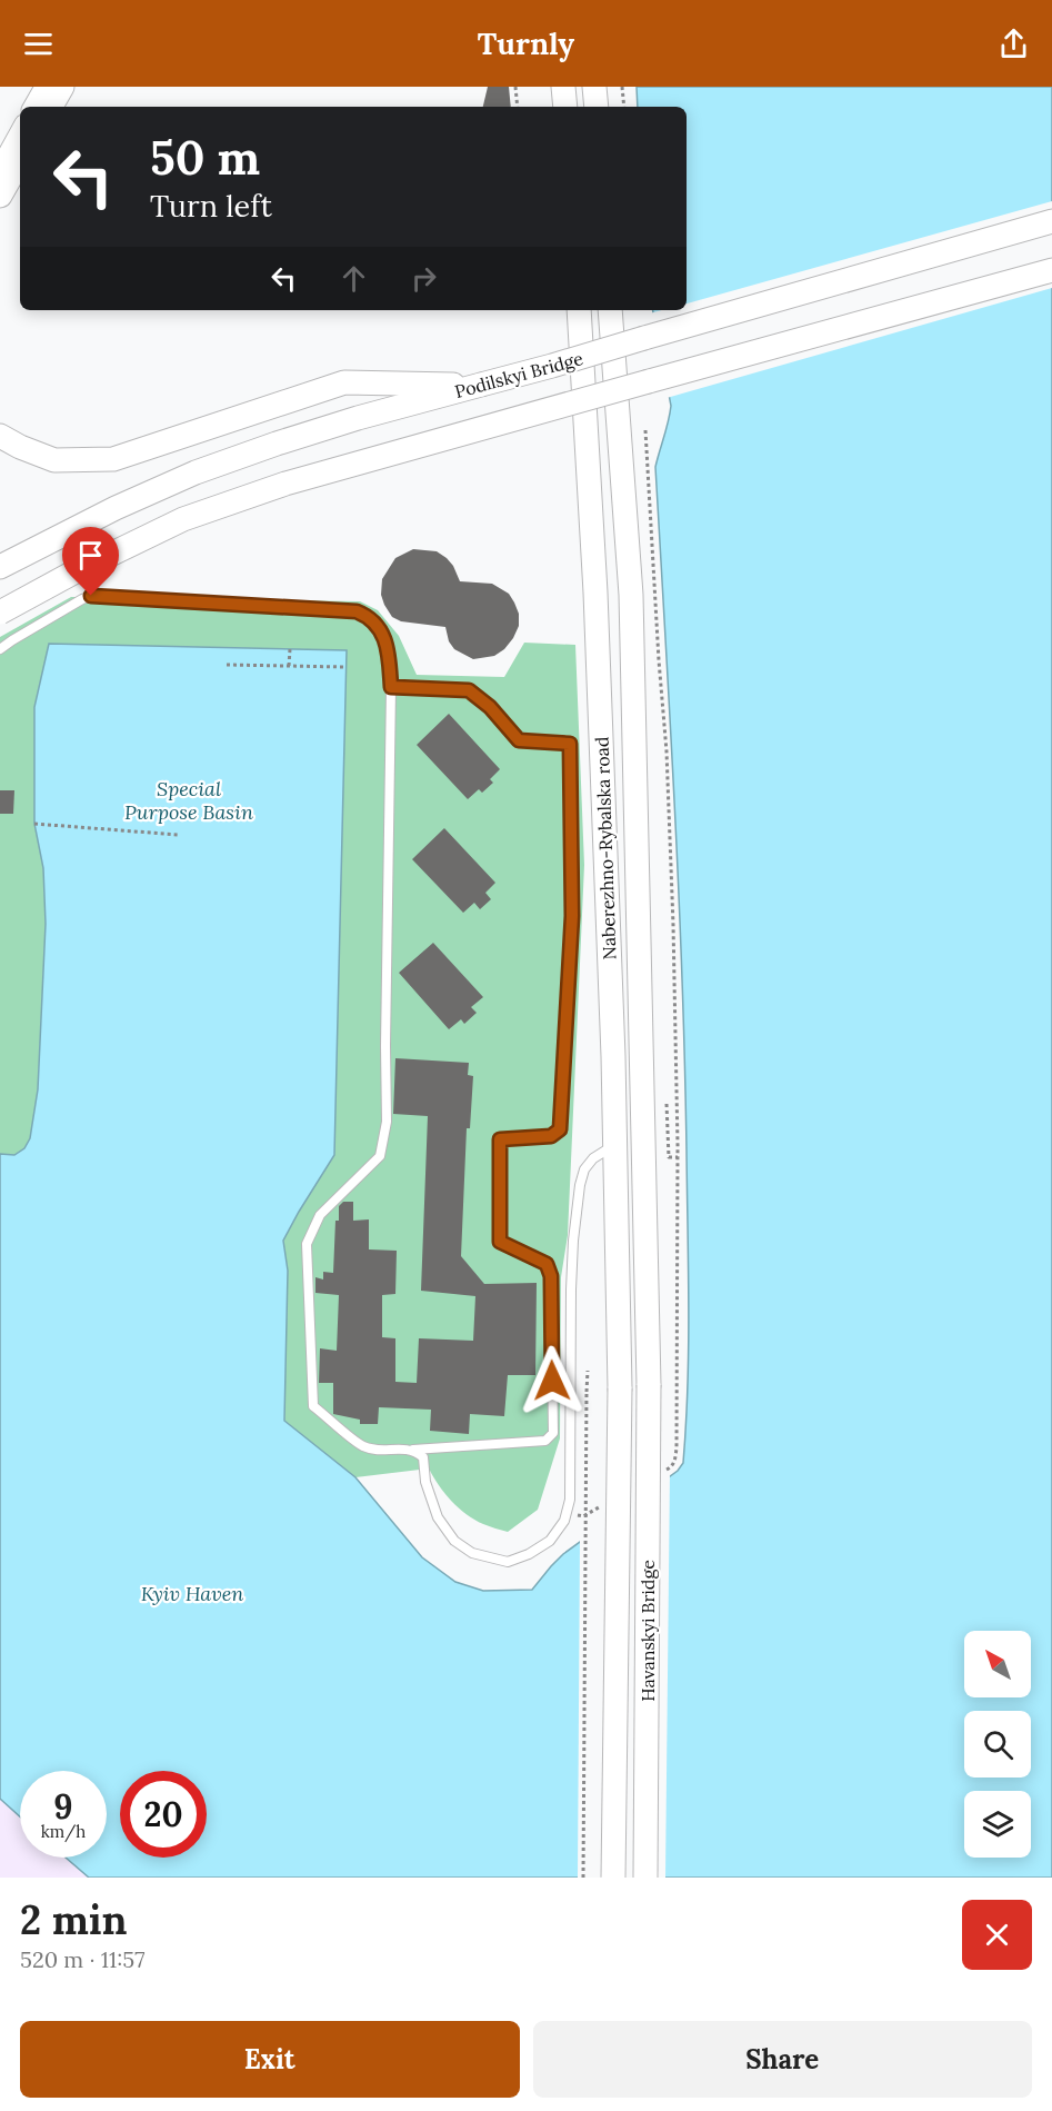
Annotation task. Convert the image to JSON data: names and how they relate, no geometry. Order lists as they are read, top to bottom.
{
  "streets": {
    "main road": ["Podilskyi Bridge", "Naberezhno-Rybalska road", "Havanskyi Bridge"]
  },
  "crossings": [
    ["Naberezhno-Rybalska road", "Havanskyi Bridge"]
  ],
  "water": ["Special Purpose Basin", "Kyiv Haven"],
  "north": "top left",
  "page": {
    "header": "Turnly",
    "turn": ["50 m", "Turn left"],
    "speed": "9 km/h",
    "limit": "20",
    "heading": ["2 min", "520 m · 11:57"],
    "buttons": ["Exit", "Share"]
  }
}
